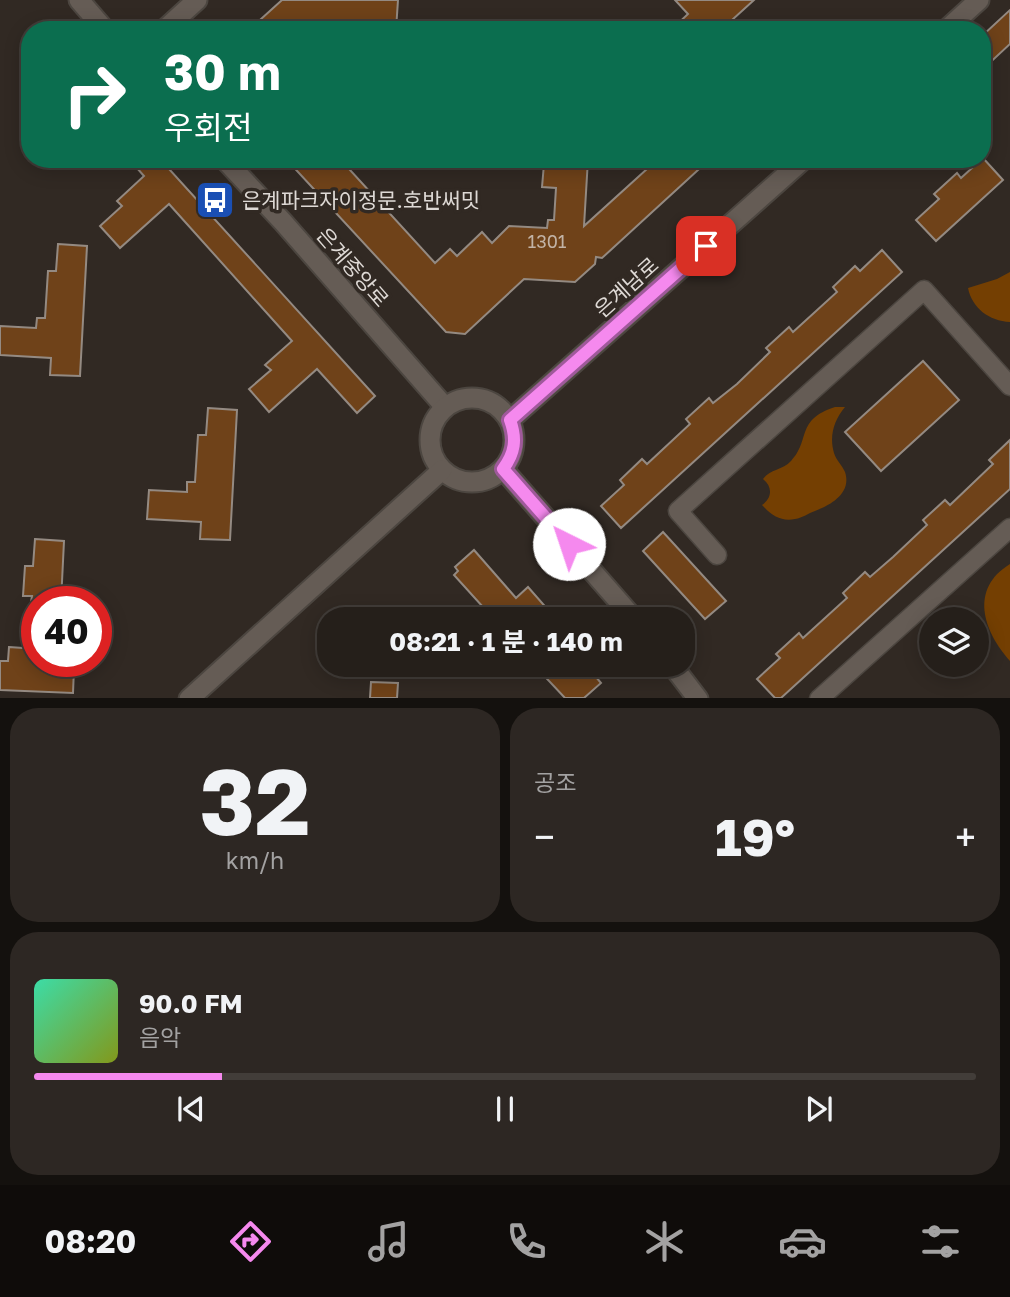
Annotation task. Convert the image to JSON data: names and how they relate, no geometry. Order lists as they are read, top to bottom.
{
  "streets": {
    "street": ["은계중앙로", "은계남로"]
  },
  "crossings": [
    ["은계중앙로", "은계남로"]
  ],
  "places": {
    "bus stop": ["은계파크자이정문.호반써밋"]
  },
  "house_numbers": ["1301"],
  "page": {
    "turn": ["30 m", "우회전"],
    "limit": "40",
    "trip": "08:21 · 1 분 · 140 m",
    "tile": [
      ["32", "km/h"],
      "공조"
    ],
    "heat": ["−", "19°", "+"],
    "song": ["90.0 FM", "음악"],
    "tabs": "08:20"
  }
}
